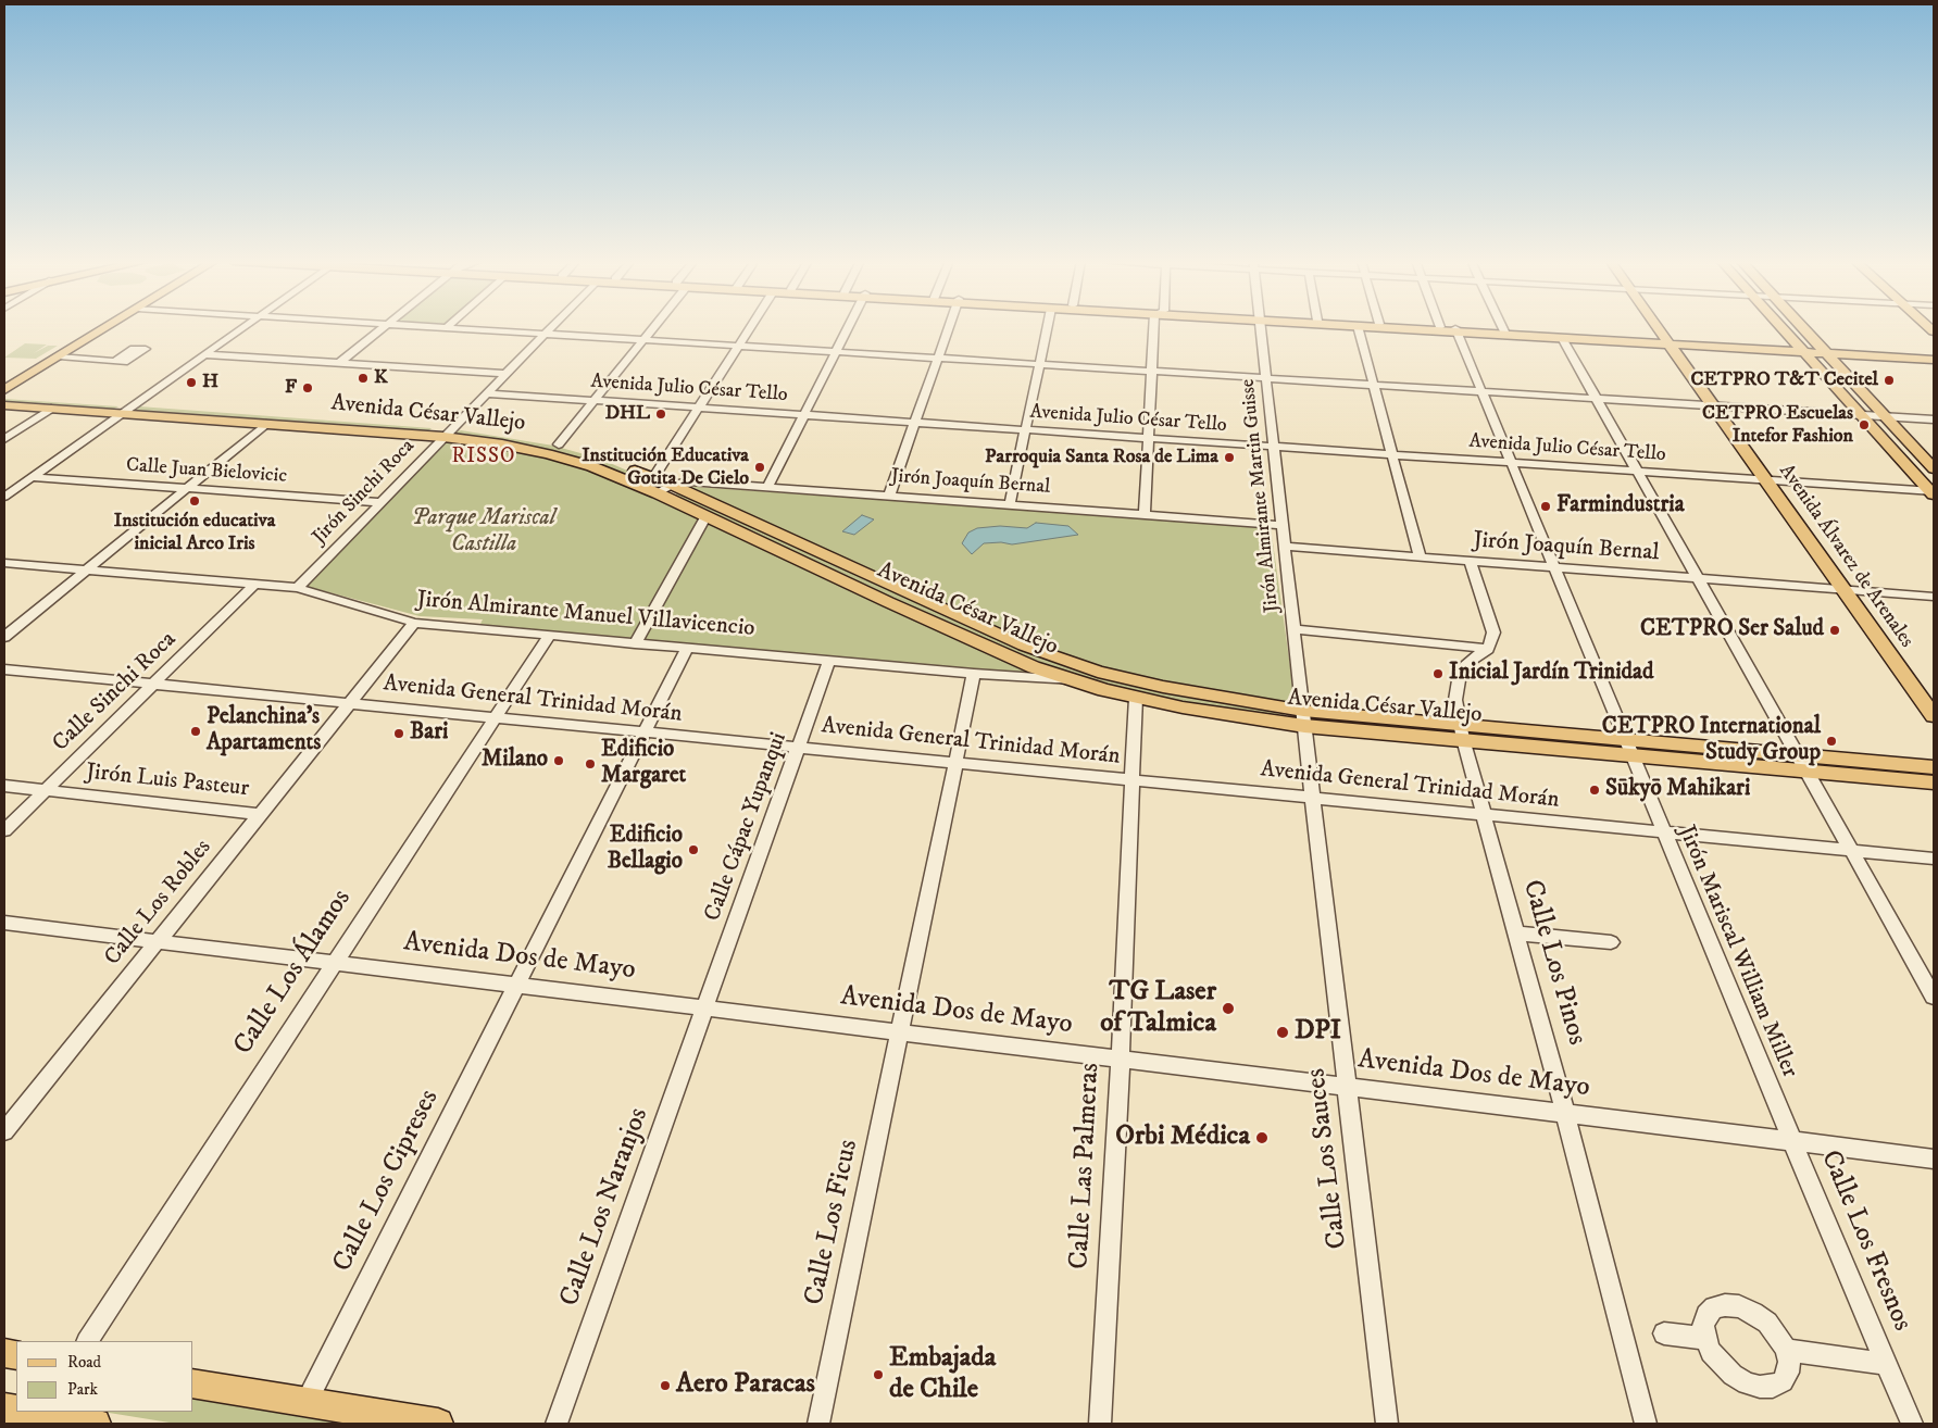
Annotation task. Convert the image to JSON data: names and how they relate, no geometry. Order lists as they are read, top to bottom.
{
  "streets": {
    "main road": ["Avenida César Vallejo", "Avenida Álvarez de Arenales"],
    "street": [
      "Avenida Julio César Tello",
      "Calle Juan Bielovicic",
      "Jirón Joaquín Bernal",
      "Jirón Sinchi Roca",
      "Jirón Almirante Martin Guisse",
      "Jirón Almirante Manuel Villavicencio",
      "Calle Sinchi Roca",
      "Avenida General Trinidad Morán",
      "Jirón Luis Pasteur",
      "Calle Cápac Yupanqui",
      "Calle Los Robles",
      "Jirón Mariscal William Miller",
      "Avenida Dos de Mayo",
      "Calle Los Pinos",
      "Calle Los Álamos",
      "Calle Los Sauces",
      "Calle Las Palmeras",
      "Calle Los Cipreses",
      "Calle Los Naranjos",
      "Calle Los Ficus",
      "Calle Los Fresnos"
    ]
  },
  "crossings": [
    ["Avenida Julio César Tello", "Jirón Sinchi Roca"],
    ["Avenida Julio César Tello", "Jirón Almirante Martin Guisse"],
    ["Avenida Julio César Tello", "Avenida Álvarez de Arenales"],
    ["Avenida Julio César Tello", "Jirón Mariscal William Miller"],
    ["Avenida César Vallejo", "Jirón Joaquín Bernal"],
    ["Avenida César Vallejo", "Jirón Sinchi Roca"],
    ["Avenida César Vallejo", "Jirón Almirante Martin Guisse"],
    ["Avenida César Vallejo", "Jirón Almirante Manuel Villavicencio"],
    ["Avenida César Vallejo", "Jirón Mariscal William Miller"],
    ["Avenida César Vallejo", "Calle Los Pinos"],
    ["Avenida César Vallejo", "Calle Los Sauces"],
    ["Avenida César Vallejo", "Calle Las Palmeras"],
    ["Calle Juan Bielovicic", "Jirón Sinchi Roca"],
    ["Jirón Joaquín Bernal", "Jirón Almirante Martin Guisse"],
    ["Jirón Joaquín Bernal", "Avenida Álvarez de Arenales"],
    ["Jirón Joaquín Bernal", "Jirón Mariscal William Miller"],
    ["Jirón Sinchi Roca", "Jirón Almirante Manuel Villavicencio"],
    ["Jirón Almirante Martin Guisse", "Calle Los Sauces"],
    ["Jirón Almirante Manuel Villavicencio", "Calle Sinchi Roca"],
    ["Jirón Almirante Manuel Villavicencio", "Calle Cápac Yupanqui"],
    ["Jirón Almirante Manuel Villavicencio", "Calle Los Robles"],
    ["Jirón Almirante Manuel Villavicencio", "Calle Los Álamos"],
    ["Jirón Almirante Manuel Villavicencio", "Calle Los Cipreses"],
    ["Jirón Almirante Manuel Villavicencio", "Calle Los Ficus"],
    ["Calle Sinchi Roca", "Avenida General Trinidad Morán"],
    ["Calle Sinchi Roca", "Jirón Luis Pasteur"],
    ["Avenida General Trinidad Morán", "Calle Cápac Yupanqui"],
    ["Avenida General Trinidad Morán", "Calle Los Robles"],
    ["Avenida General Trinidad Morán", "Jirón Mariscal William Miller"],
    ["Avenida General Trinidad Morán", "Calle Los Pinos"],
    ["Avenida General Trinidad Morán", "Calle Los Álamos"],
    ["Avenida General Trinidad Morán", "Calle Los Sauces"],
    ["Avenida General Trinidad Morán", "Calle Las Palmeras"],
    ["Avenida General Trinidad Morán", "Calle Los Cipreses"],
    ["Avenida General Trinidad Morán", "Calle Los Ficus"],
    ["Jirón Luis Pasteur", "Calle Los Robles"],
    ["Calle Cápac Yupanqui", "Avenida Dos de Mayo"],
    ["Calle Cápac Yupanqui", "Calle Los Naranjos"],
    ["Calle Los Robles", "Avenida Dos de Mayo"],
    ["Jirón Mariscal William Miller", "Avenida Dos de Mayo"],
    ["Jirón Mariscal William Miller", "Calle Los Fresnos"],
    ["Avenida Dos de Mayo", "Calle Los Pinos"],
    ["Avenida Dos de Mayo", "Calle Los Álamos"],
    ["Avenida Dos de Mayo", "Calle Los Sauces"],
    ["Avenida Dos de Mayo", "Calle Las Palmeras"],
    ["Avenida Dos de Mayo", "Calle Los Cipreses"],
    ["Avenida Dos de Mayo", "Calle Los Naranjos"],
    ["Avenida Dos de Mayo", "Calle Los Ficus"],
    ["Avenida Dos de Mayo", "Calle Los Fresnos"]
  ],
  "districts": ["RISSO"],
  "parks": ["Parque Mariscal Castilla"],
  "places": [
    "K",
    "CETPRO T&T Cecitel",
    "H",
    "F",
    "DHL",
    "CETPRO Escuelas Intefor Fashion",
    "Parroquia Santa Rosa de Lima",
    "Institución Educativa Gotita De Cielo",
    "Institución educativa inicial Arco Iris",
    "Farmindustria",
    "CETPRO Ser Salud",
    "Inicial Jardín Trinidad",
    "Pelanchina's Apartaments",
    "Bari",
    "CETPRO International Study Group",
    "Milano",
    "Edificio Margaret",
    "Sūkyō Mahikari",
    "Edificio Bellagio",
    "TG Laser of Talmica",
    "DPI",
    "Orbi Médica",
    "Embajada de Chile",
    "Aero Paracas"
  ],
  "legend": ["Road", "Park"]
}
